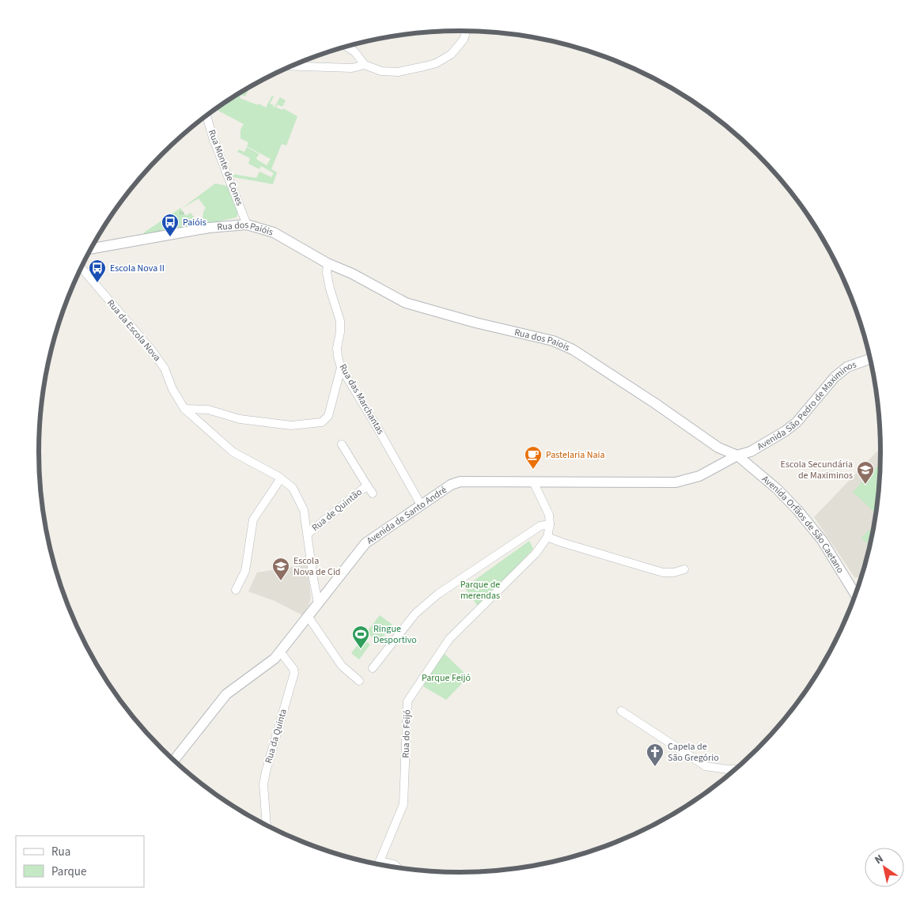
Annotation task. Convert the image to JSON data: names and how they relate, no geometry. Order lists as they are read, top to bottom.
{
  "streets": {
    "street": [
      "Rua Monte de Cones",
      "Rua dos Paióis",
      "Rua da Escola Nova",
      "Rua dos Paiois",
      "Rua das Marchantas",
      "Avenida São Pedro de Maximinos",
      "Rua de Quintão",
      "Avenida de Santo André",
      "Avenida Orfãos de São Caetano",
      "Rua do Feijó",
      "Rua da Quinta"
    ]
  },
  "crossings": [
    ["Rua Monte de Cones", "Rua dos Paióis"],
    ["Rua dos Paióis", "Rua dos Paiois"],
    ["Rua dos Paióis", "Rua das Marchantas"],
    ["Rua da Escola Nova", "Rua de Quintão"],
    ["Rua da Escola Nova", "Avenida de Santo André"],
    ["Rua dos Paiois", "Rua das Marchantas"],
    ["Rua dos Paiois", "Avenida São Pedro de Maximinos"],
    ["Rua dos Paiois", "Avenida de Santo André"],
    ["Rua dos Paiois", "Avenida Orfãos de São Caetano"],
    ["Rua das Marchantas", "Avenida de Santo André"],
    ["Avenida São Pedro de Maximinos", "Avenida de Santo André"],
    ["Avenida São Pedro de Maximinos", "Avenida Orfãos de São Caetano"],
    ["Avenida de Santo André", "Avenida Orfãos de São Caetano"],
    ["Avenida de Santo André", "Rua do Feijó"],
    ["Avenida de Santo André", "Rua da Quinta"]
  ],
  "parks": ["Parque de merendas", "Parque Feijó"],
  "places": {
    "bus stop": ["Paióis", "Escola Nova II"],
    "cafe": ["Pastelaria Naia"],
    "school or university": ["Escola Secundária de Maximinos", "Escola Nova de Cid"],
    "sports": ["Ringue Desportivo"],
    "church": ["Capela de São Gregório"]
  },
  "legend": ["Rua", "Parque"],
  "north": "top left"
}
